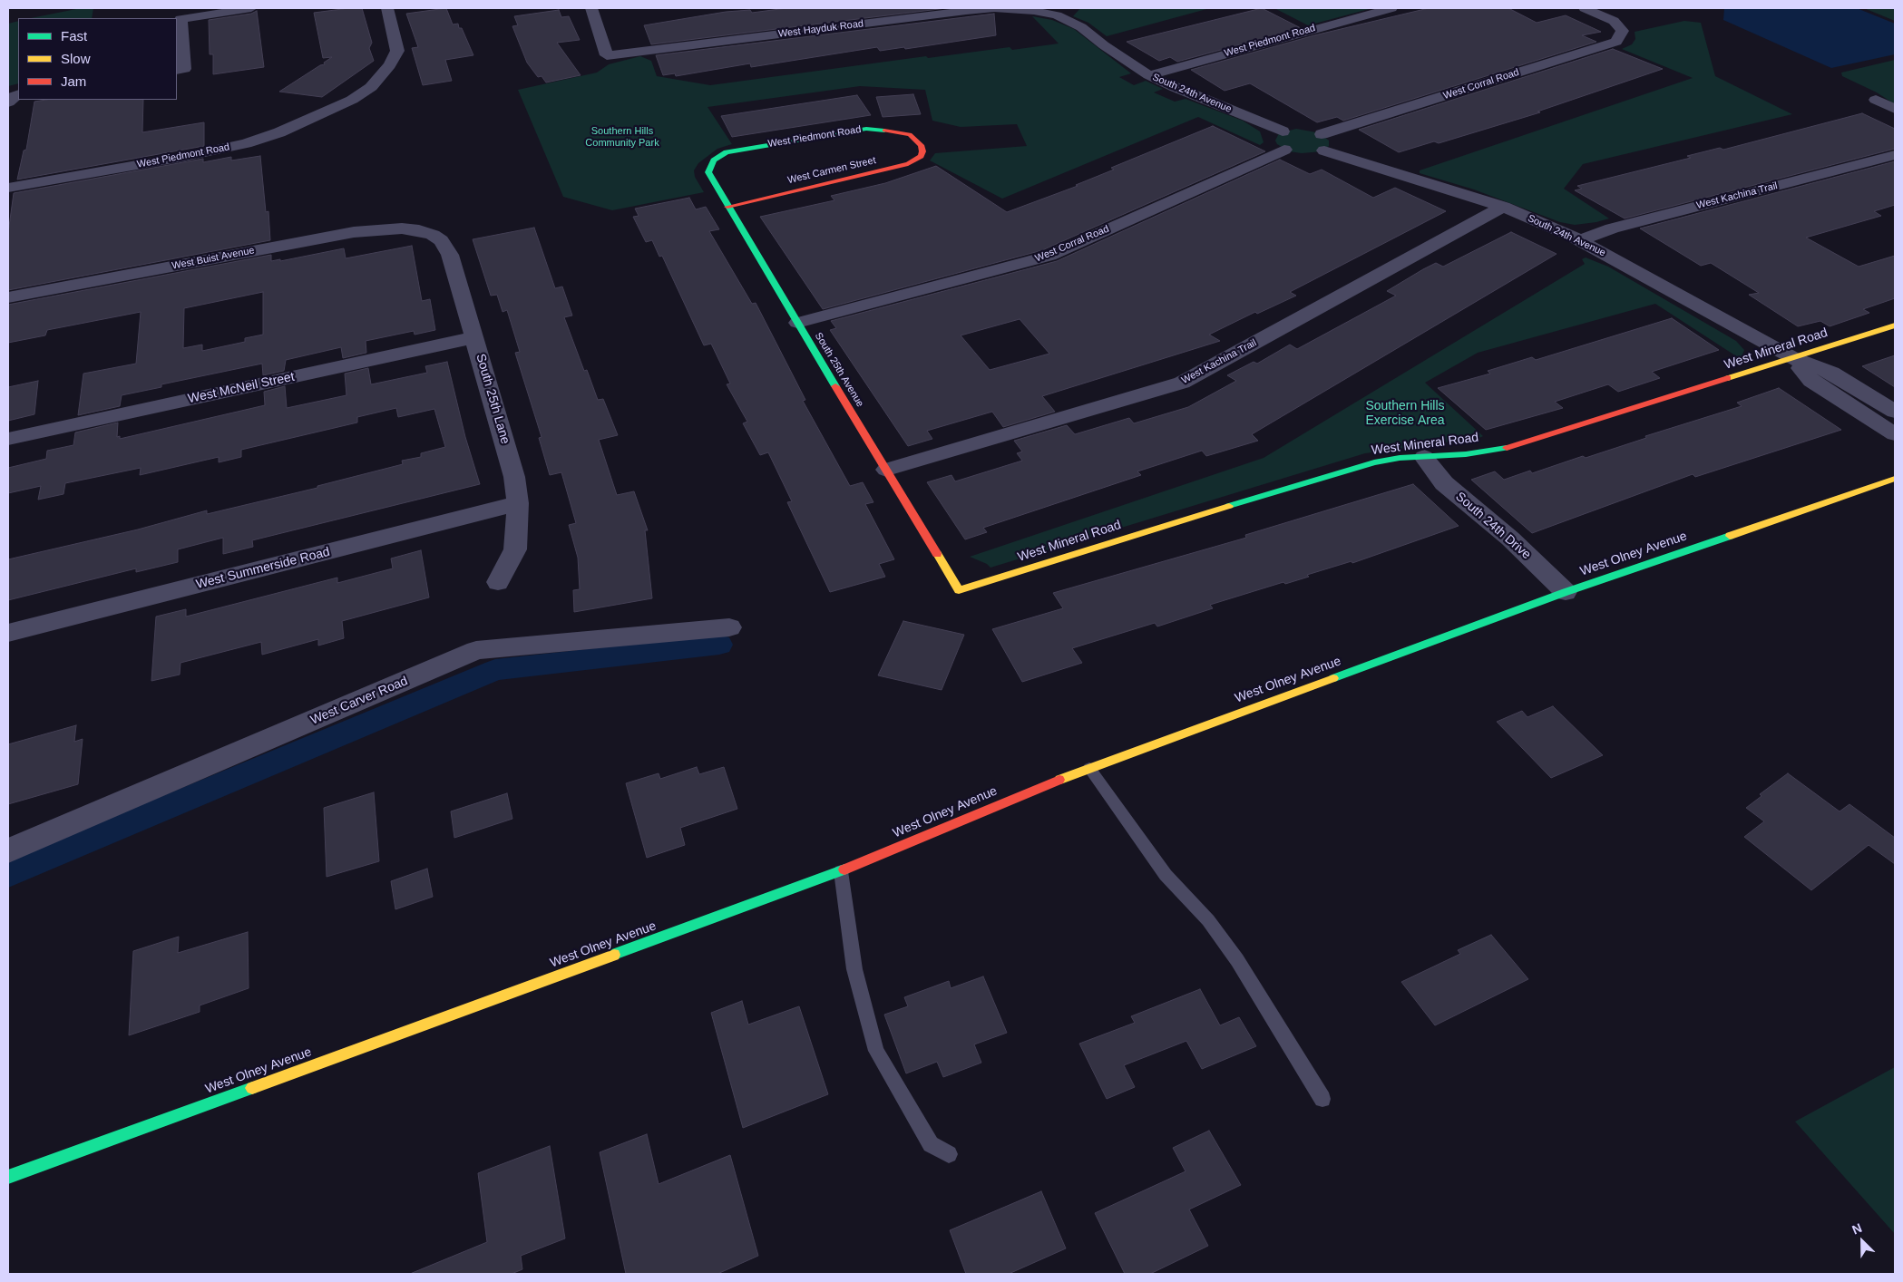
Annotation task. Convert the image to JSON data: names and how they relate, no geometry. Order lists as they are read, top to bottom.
{
  "streets": {
    "street": [
      "West Hayduk Road",
      "West Piedmont Road",
      "West Corral Road",
      "South 24th Avenue",
      "West Carmen Street",
      "West Kachina Trail",
      "West Buist Avenue",
      "West Mineral Road",
      "South 25th Avenue",
      "West McNeil Street",
      "South 25th Lane",
      "South 24th Drive",
      "West Olney Avenue",
      "West Summerside Road",
      "West Carver Road"
    ]
  },
  "crossings": [
    ["West Hayduk Road", "South 24th Avenue"],
    ["West Piedmont Road", "South 24th Avenue"],
    ["West Piedmont Road", "West Carmen Street"],
    ["West Piedmont Road", "South 25th Avenue"],
    ["West Corral Road", "South 24th Avenue"],
    ["West Corral Road", "South 25th Avenue"],
    ["South 24th Avenue", "West Kachina Trail"],
    ["South 24th Avenue", "West Mineral Road"],
    ["West Carmen Street", "South 25th Avenue"],
    ["West Kachina Trail", "South 25th Avenue"],
    ["West Buist Avenue", "South 25th Lane"],
    ["West Mineral Road", "South 25th Avenue"],
    ["West Mineral Road", "South 24th Drive"],
    ["West McNeil Street", "South 25th Lane"],
    ["South 25th Lane", "West Summerside Road"],
    ["South 24th Drive", "West Olney Avenue"]
  ],
  "parks": ["Southern Hills Community Park", "Southern Hills Exercise Area"],
  "legend": ["Fast", "Slow", "Jam"],
  "north": "top left"
}
